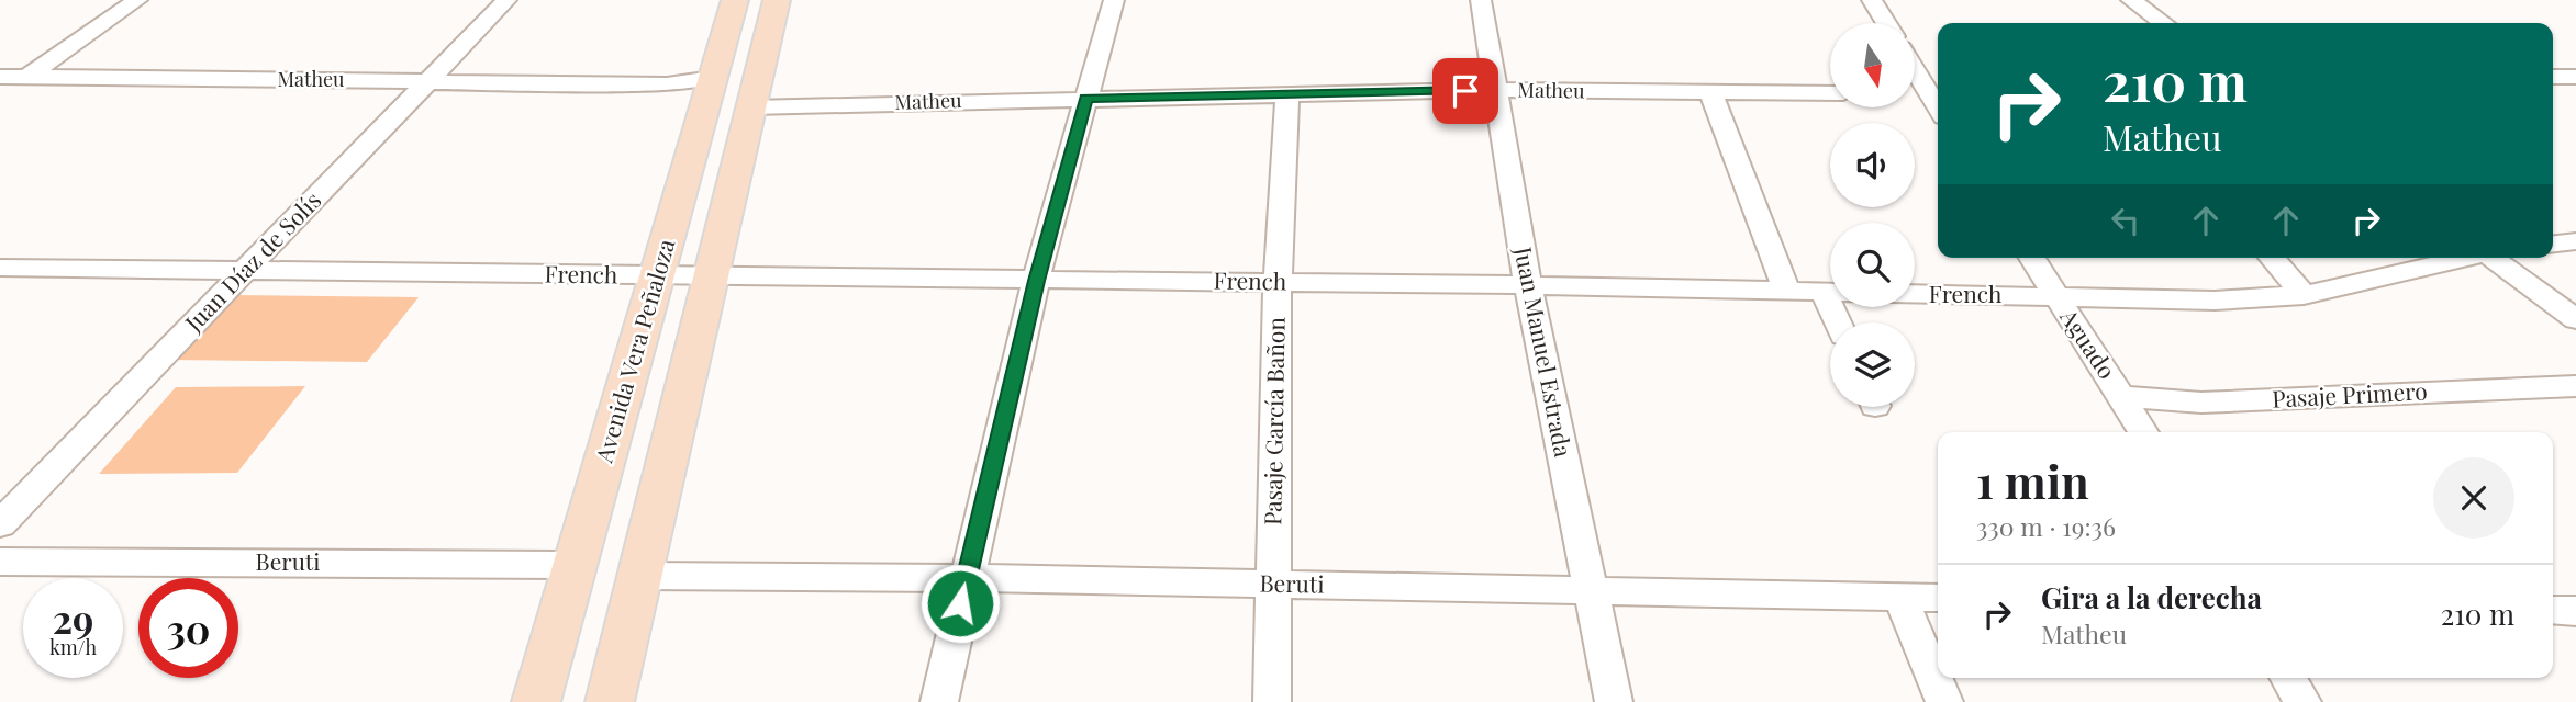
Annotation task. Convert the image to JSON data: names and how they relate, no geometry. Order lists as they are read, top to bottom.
{
  "streets": {
    "main road": ["Avenida Vera Peñaloza"],
    "street": [
      "Matheu",
      "Juan Díaz de Solís",
      "French",
      "Aguado",
      "Juan Manuel Estrada",
      "Pasaje Primero",
      "Pasaje García Bañon",
      "Beruti"
    ]
  },
  "crossings": [
    ["Matheu", "Juan Díaz de Solís"],
    ["Matheu", "Avenida Vera Peñaloza"],
    ["Matheu", "Juan Manuel Estrada"],
    ["Matheu", "Pasaje García Bañon"],
    ["Juan Díaz de Solís", "French"],
    ["French", "Aguado"],
    ["French", "Avenida Vera Peñaloza"],
    ["French", "Juan Manuel Estrada"],
    ["French", "Pasaje García Bañon"],
    ["Aguado", "Pasaje Primero"],
    ["Avenida Vera Peñaloza", "Beruti"],
    ["Juan Manuel Estrada", "Beruti"],
    ["Pasaje García Bañon", "Beruti"]
  ],
  "north": "bottom",
  "page": {
    "turn": ["210 m", "Matheu"],
    "heading": ["1 min", "330 m · 19:36"],
    "list": [
      {
        "name": "Gira a la derecha",
        "note": "Matheu",
        "value": "210 m"
      }
    ],
    "speed": "29 km/h",
    "limit": "30"
  }
}
